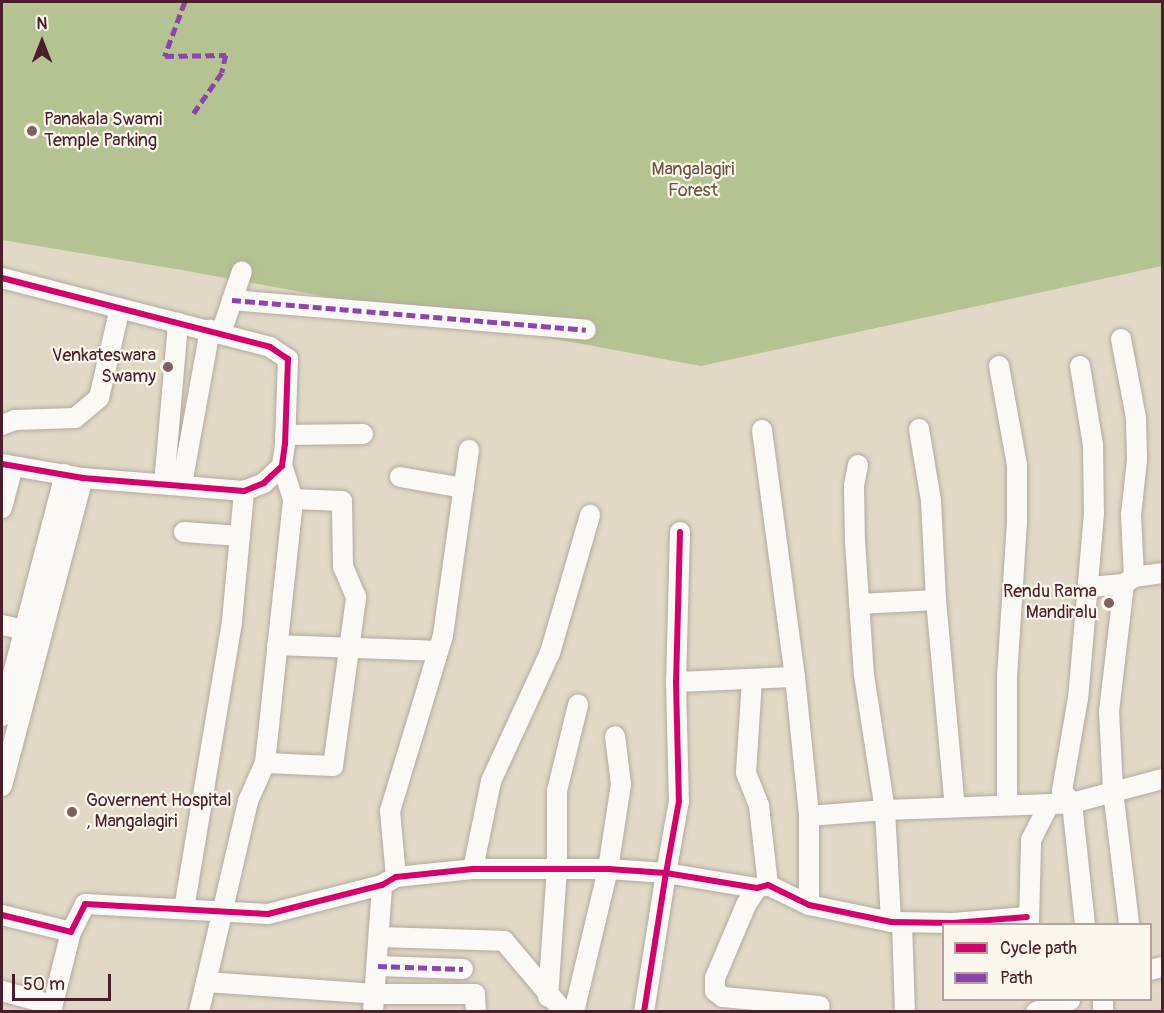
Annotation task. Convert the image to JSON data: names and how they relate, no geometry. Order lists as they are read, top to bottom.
{
  "parks": ["Mangalagiri Forest"],
  "places": [
    "Panakala Swami Temple Parking",
    "Venkateswara Swamy",
    "Rendu Rama Mandiralu",
    "Governent Hospital , Mangalagiri"
  ],
  "legend": ["Cycle path", "Path"],
  "scale_bar": "50 m",
  "north": "top"
}
